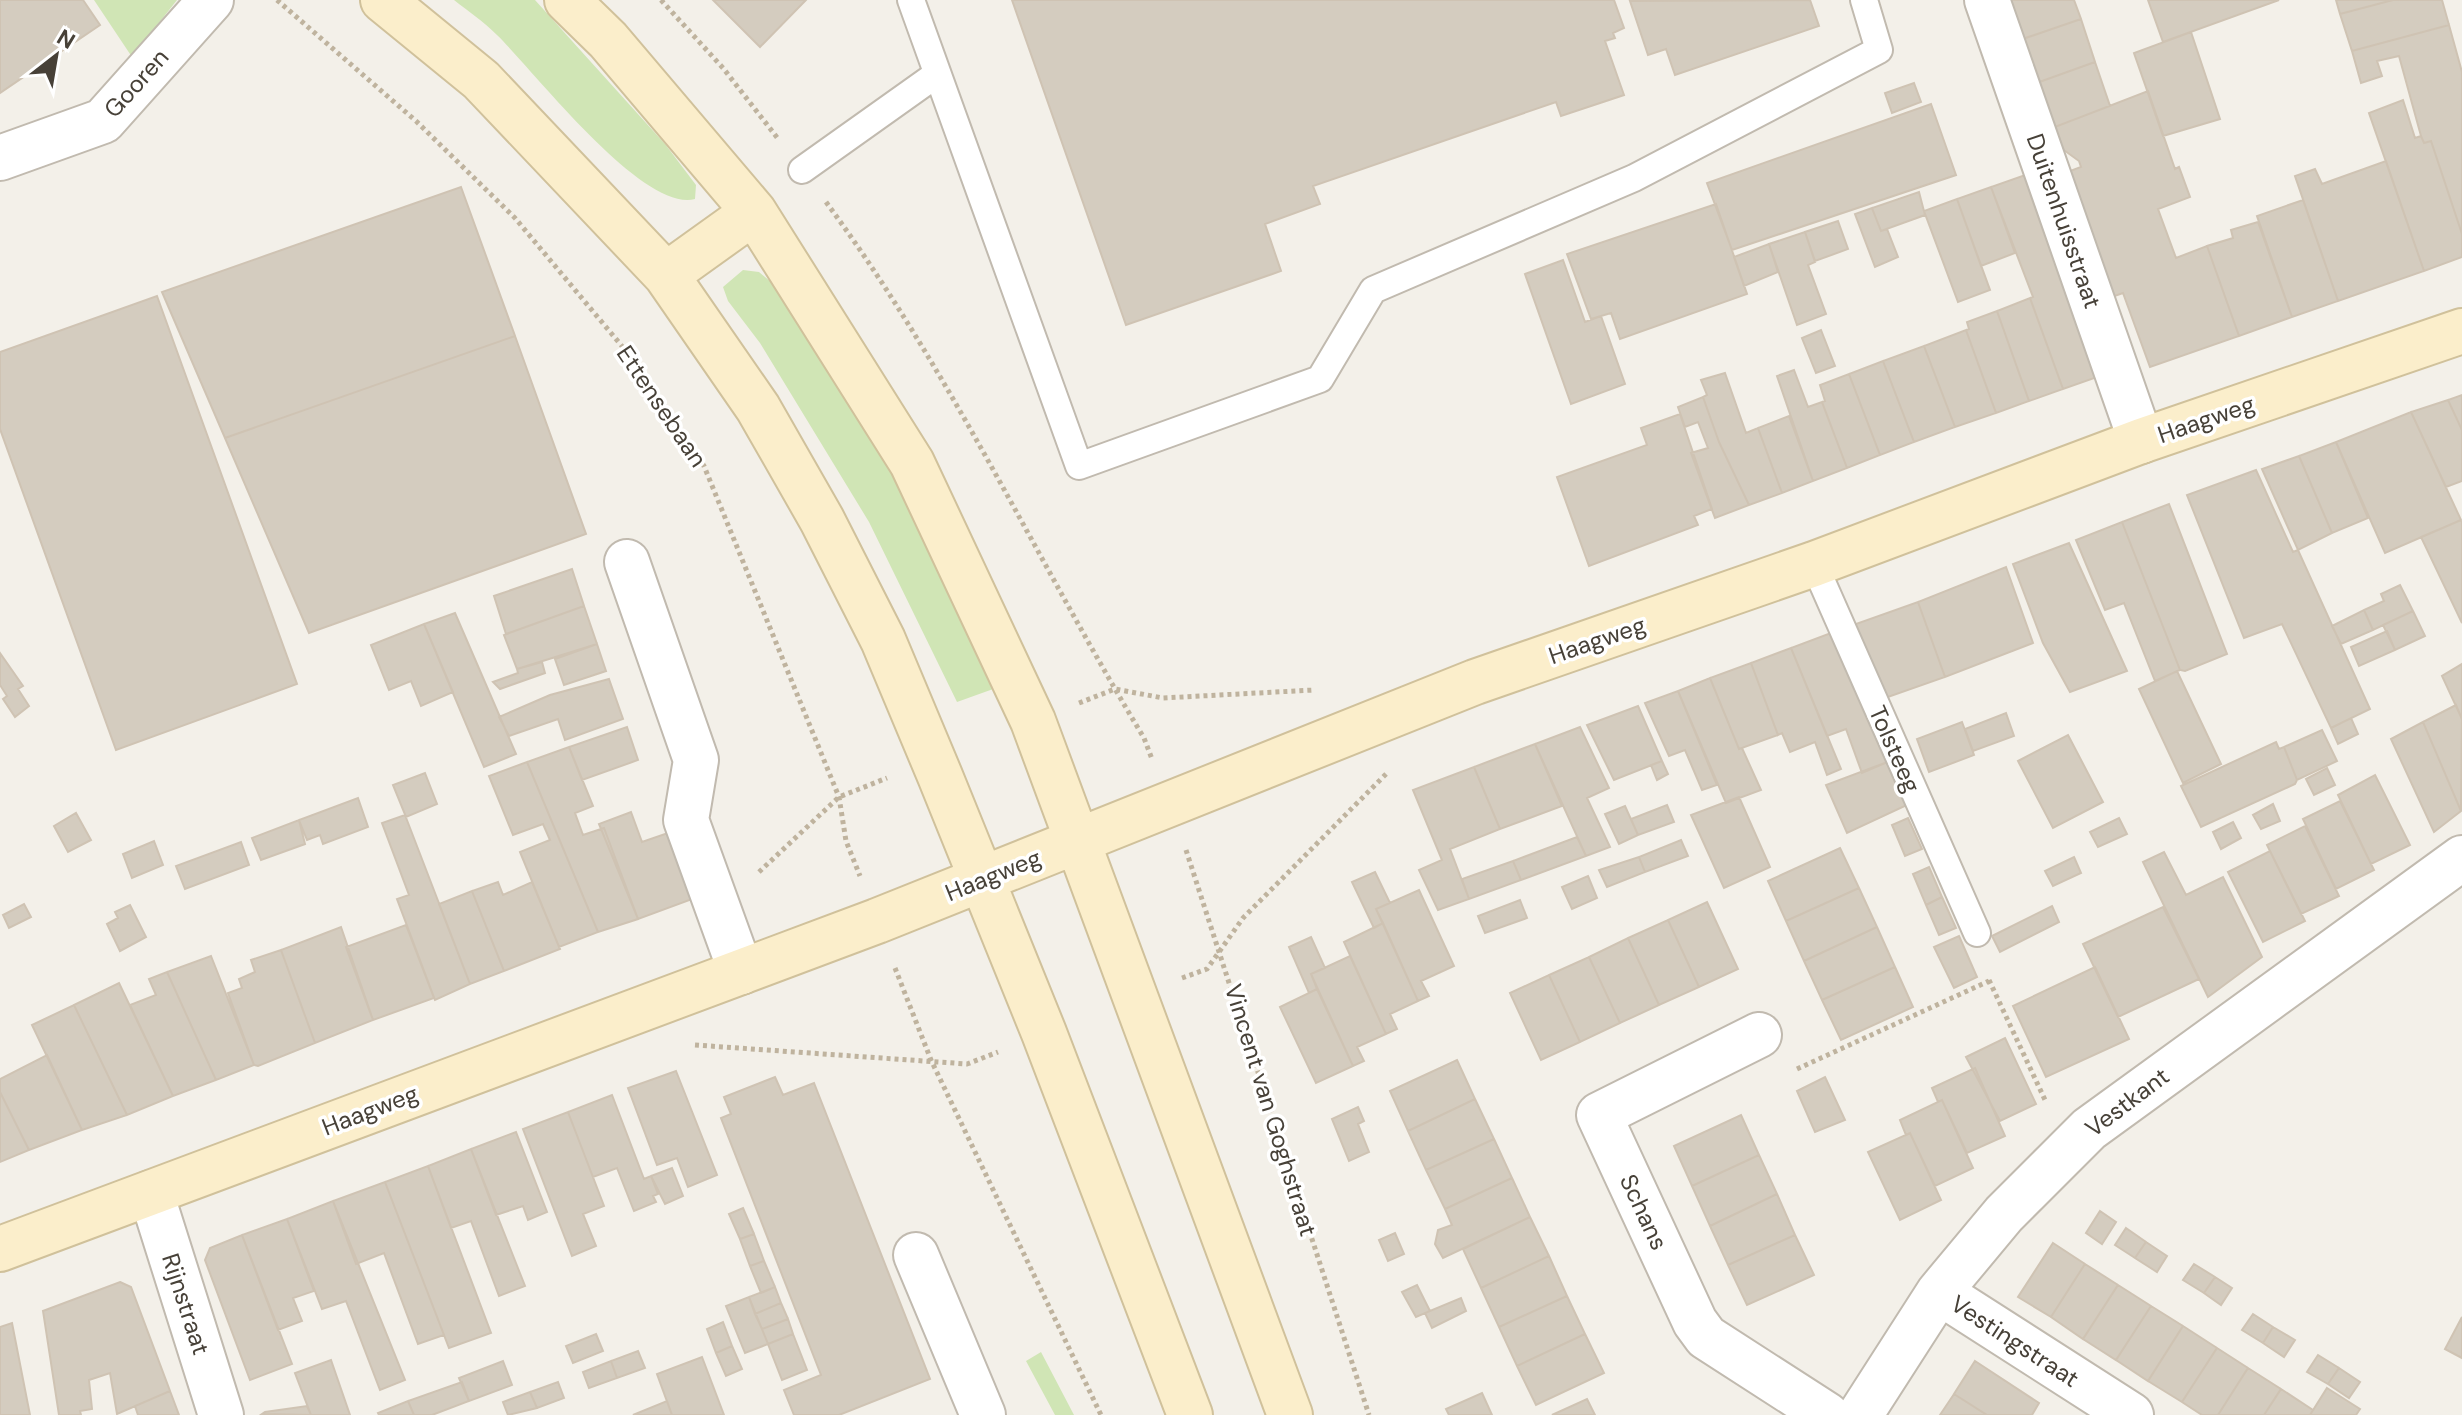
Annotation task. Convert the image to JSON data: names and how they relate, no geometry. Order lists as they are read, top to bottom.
{
  "streets": {
    "main road": ["Haagweg"],
    "street": [
      "Gooren",
      "Duitenhuisstraat",
      "Vestkant",
      "Schans",
      "Rijnstraat",
      "Vestingstraat"
    ],
    "lane": ["Tolsteeg"],
    "path": ["Ettensebaan", "Vincent van Goghstraat"]
  },
  "crossings": [
    ["Duitenhuisstraat", "Haagweg"],
    ["Ettensebaan", "Haagweg"],
    ["Haagweg", "Tolsteeg"],
    ["Haagweg", "Vincent van Goghstraat"],
    ["Haagweg", "Rijnstraat"],
    ["Vestkant", "Vestingstraat"]
  ],
  "north": "top right"
}
